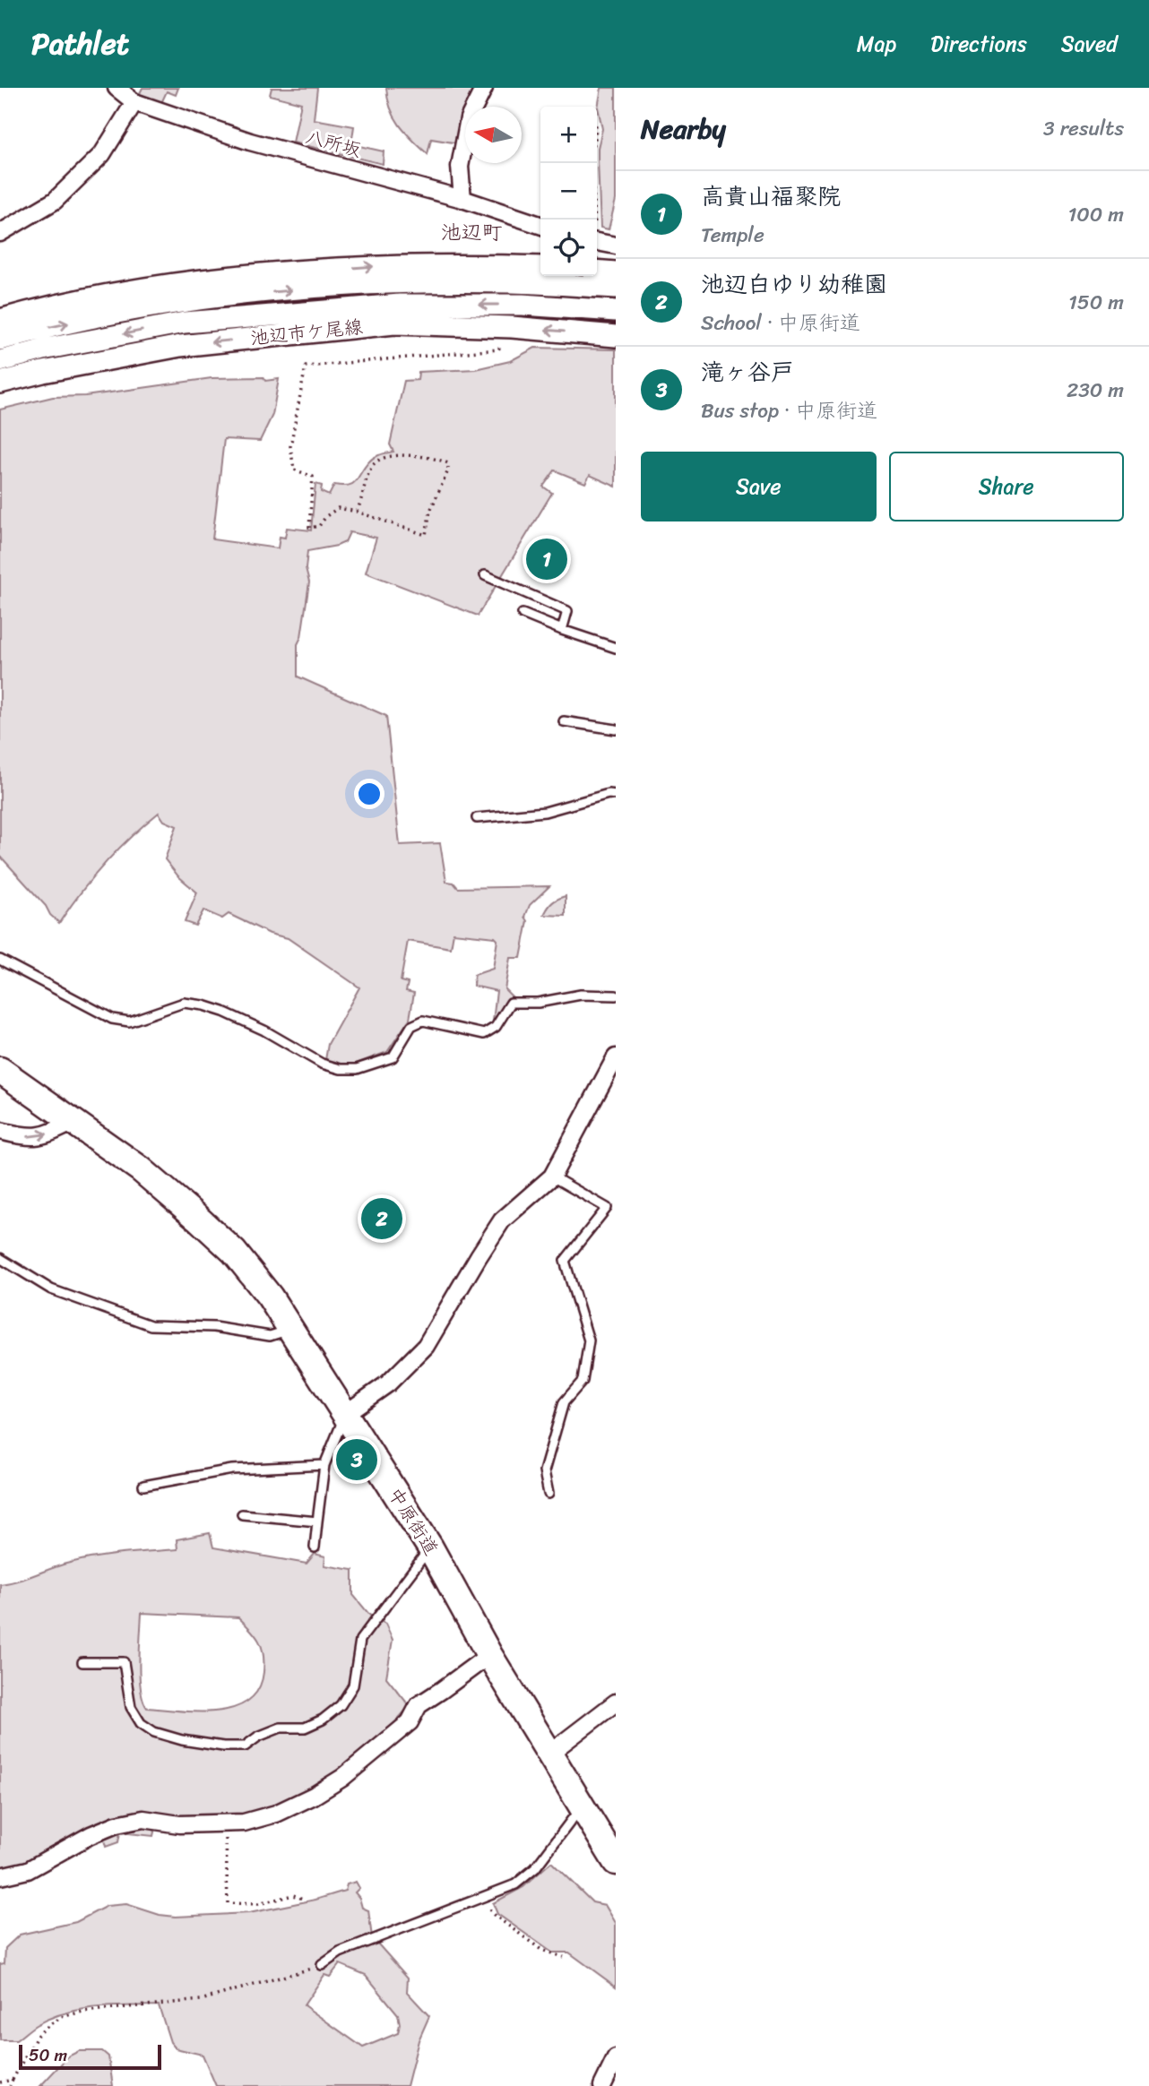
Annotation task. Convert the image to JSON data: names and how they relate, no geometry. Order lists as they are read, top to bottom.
{
  "streets": {
    "main road": ["中原街道"],
    "street": ["八所坂", "池辺市ケ尾線"]
  },
  "districts": ["池辺町"],
  "scale_bar": "50 m",
  "north": "left",
  "page": {
    "header": "Pathlet",
    "nav": ["Map", "Directions", "Saved"],
    "heading": ["Nearby", "3 results"],
    "map_buttons": ["+", "−"],
    "list": [
      {
        "mark": "1",
        "name": "高貴山福聚院",
        "note": "Temple",
        "value": "100 m"
      },
      {
        "mark": "2",
        "name": "池辺白ゆり幼稚園",
        "note": "School · 中原街道",
        "value": "150 m"
      },
      {
        "mark": "3",
        "name": "滝ヶ谷戸",
        "note": "Bus stop · 中原街道",
        "value": "230 m"
      }
    ],
    "buttons": ["Save", "Share"],
    "pins": ["1", "2", "3"],
    "scale": "50 m"
  }
}
